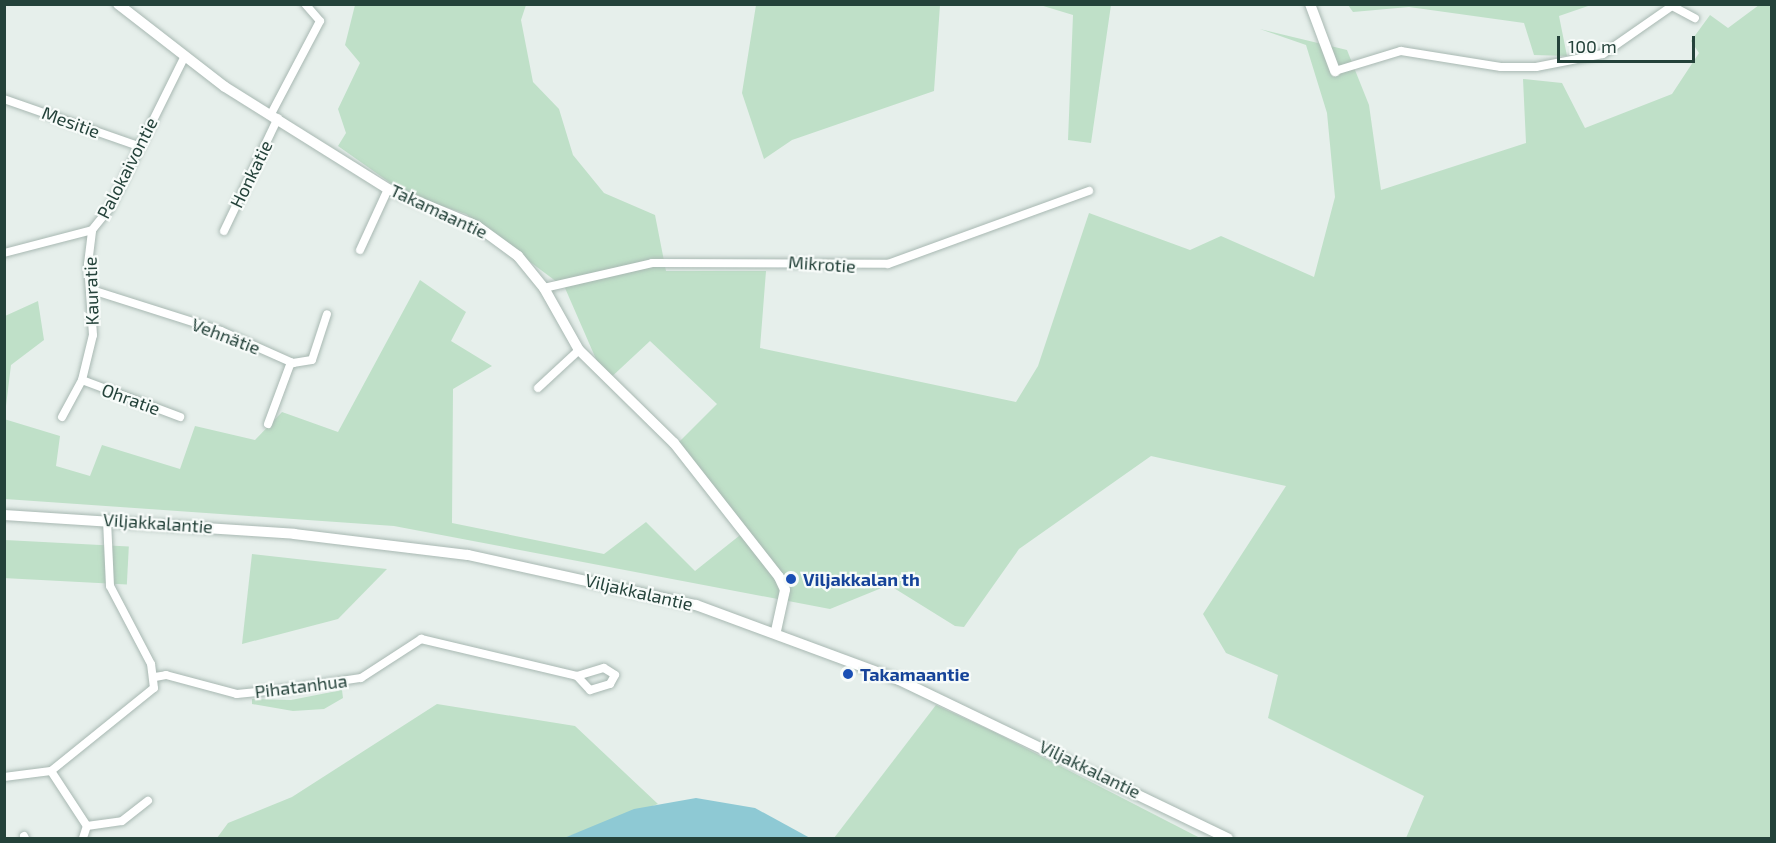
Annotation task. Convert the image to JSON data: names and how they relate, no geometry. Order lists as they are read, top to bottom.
{
  "streets": {
    "street": [
      "Mesitie",
      "Palokaivontie",
      "Honkatie",
      "Takamaantie",
      "Mikrotie",
      "Kauratie",
      "Vehnätie",
      "Ohratie",
      "Viljakkalantie",
      "Pihatanhua"
    ]
  },
  "crossings": [
    ["Mesitie", "Palokaivontie"],
    ["Palokaivontie", "Takamaantie"],
    ["Palokaivontie", "Kauratie"],
    ["Honkatie", "Takamaantie"],
    ["Takamaantie", "Mikrotie"],
    ["Takamaantie", "Viljakkalantie"],
    ["Kauratie", "Vehnätie"],
    ["Kauratie", "Ohratie"]
  ],
  "places": ["Viljakkalan th", "Takamaantie"],
  "scale_bar": "100 m"
}
